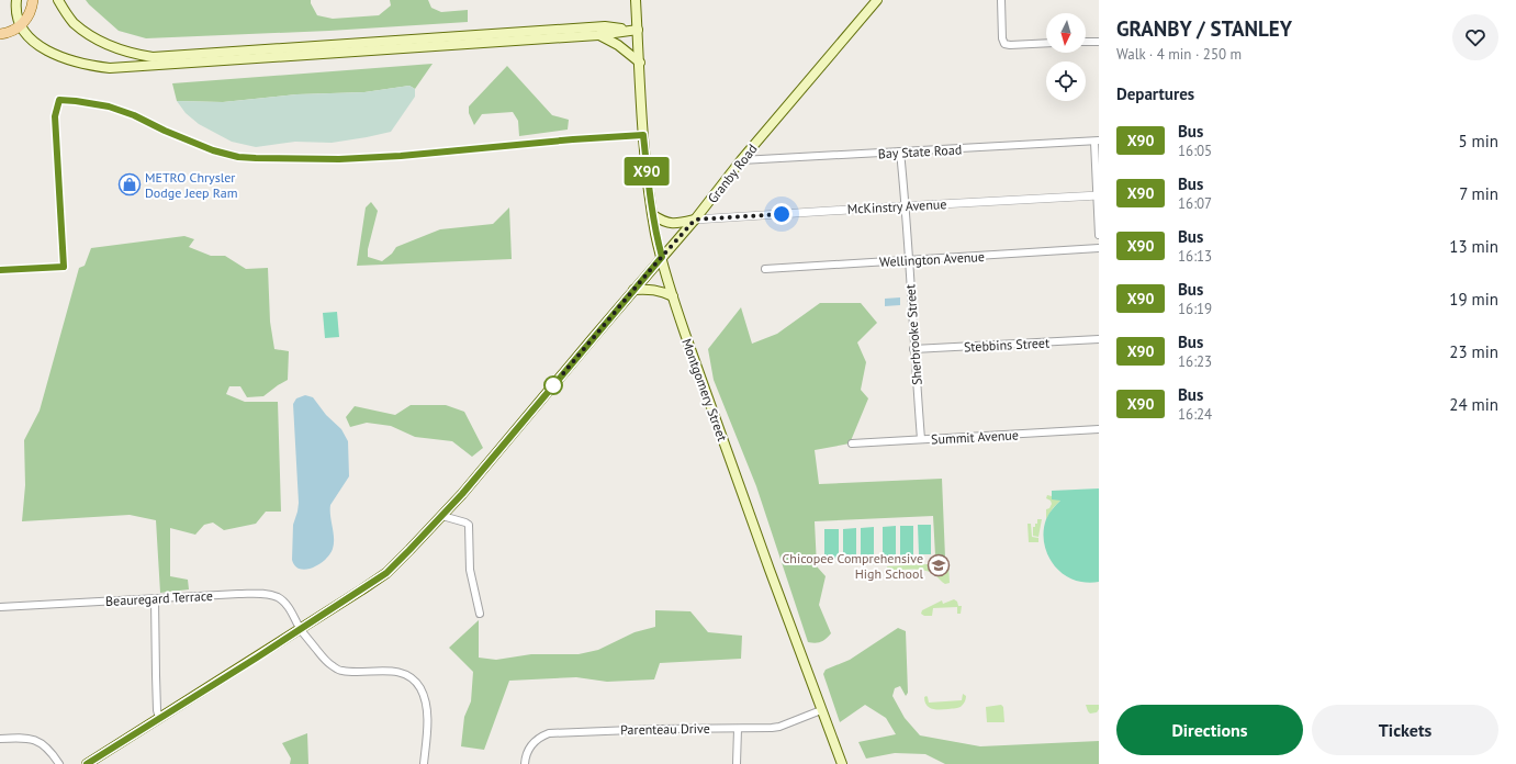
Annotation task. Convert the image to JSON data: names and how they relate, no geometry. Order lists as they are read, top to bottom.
{
  "streets": {
    "main road": ["Granby Road", "Montgomery Street"],
    "street": [
      "Bay State Road",
      "McKinstry Avenue",
      "Wellington Avenue",
      "Sherbrooke Street",
      "Stebbins Street",
      "Summit Avenue",
      "Beauregard Terrace",
      "Parenteau Drive"
    ]
  },
  "crossings": [
    ["Bay State Road", "Granby Road"],
    ["Bay State Road", "Sherbrooke Street"],
    ["Granby Road", "McKinstry Avenue"],
    ["Granby Road", "Montgomery Street"],
    ["Granby Road", "Beauregard Terrace"],
    ["McKinstry Avenue", "Sherbrooke Street"],
    ["Wellington Avenue", "Sherbrooke Street"],
    ["Sherbrooke Street", "Stebbins Street"],
    ["Sherbrooke Street", "Summit Avenue"],
    ["Montgomery Street", "Parenteau Drive"]
  ],
  "places": {
    "shop": ["METRO Chrysler Dodge Jeep Ram"],
    "school or university": ["Chicopee Comprehensive High School"]
  },
  "lines": ["bus line X90"],
  "north": "bottom",
  "page": {
    "on_map": "X90",
    "heading": [
      ["GRANBY / STANLEY", "Walk · 4 min · 250 m"],
      "Departures"
    ],
    "list": [
      {
        "mark": "X90",
        "name": "Bus",
        "note": "16:05",
        "value": "5 min"
      },
      {
        "mark": "X90",
        "name": "Bus",
        "note": "16:07",
        "value": "7 min"
      },
      {
        "mark": "X90",
        "name": "Bus",
        "note": "16:13",
        "value": "13 min"
      },
      {
        "mark": "X90",
        "name": "Bus",
        "note": "16:19",
        "value": "19 min"
      },
      {
        "mark": "X90",
        "name": "Bus",
        "note": "16:23",
        "value": "23 min"
      },
      {
        "mark": "X90",
        "name": "Bus",
        "note": "16:24",
        "value": "24 min"
      }
    ],
    "buttons": ["Directions", "Tickets"]
  }
}
